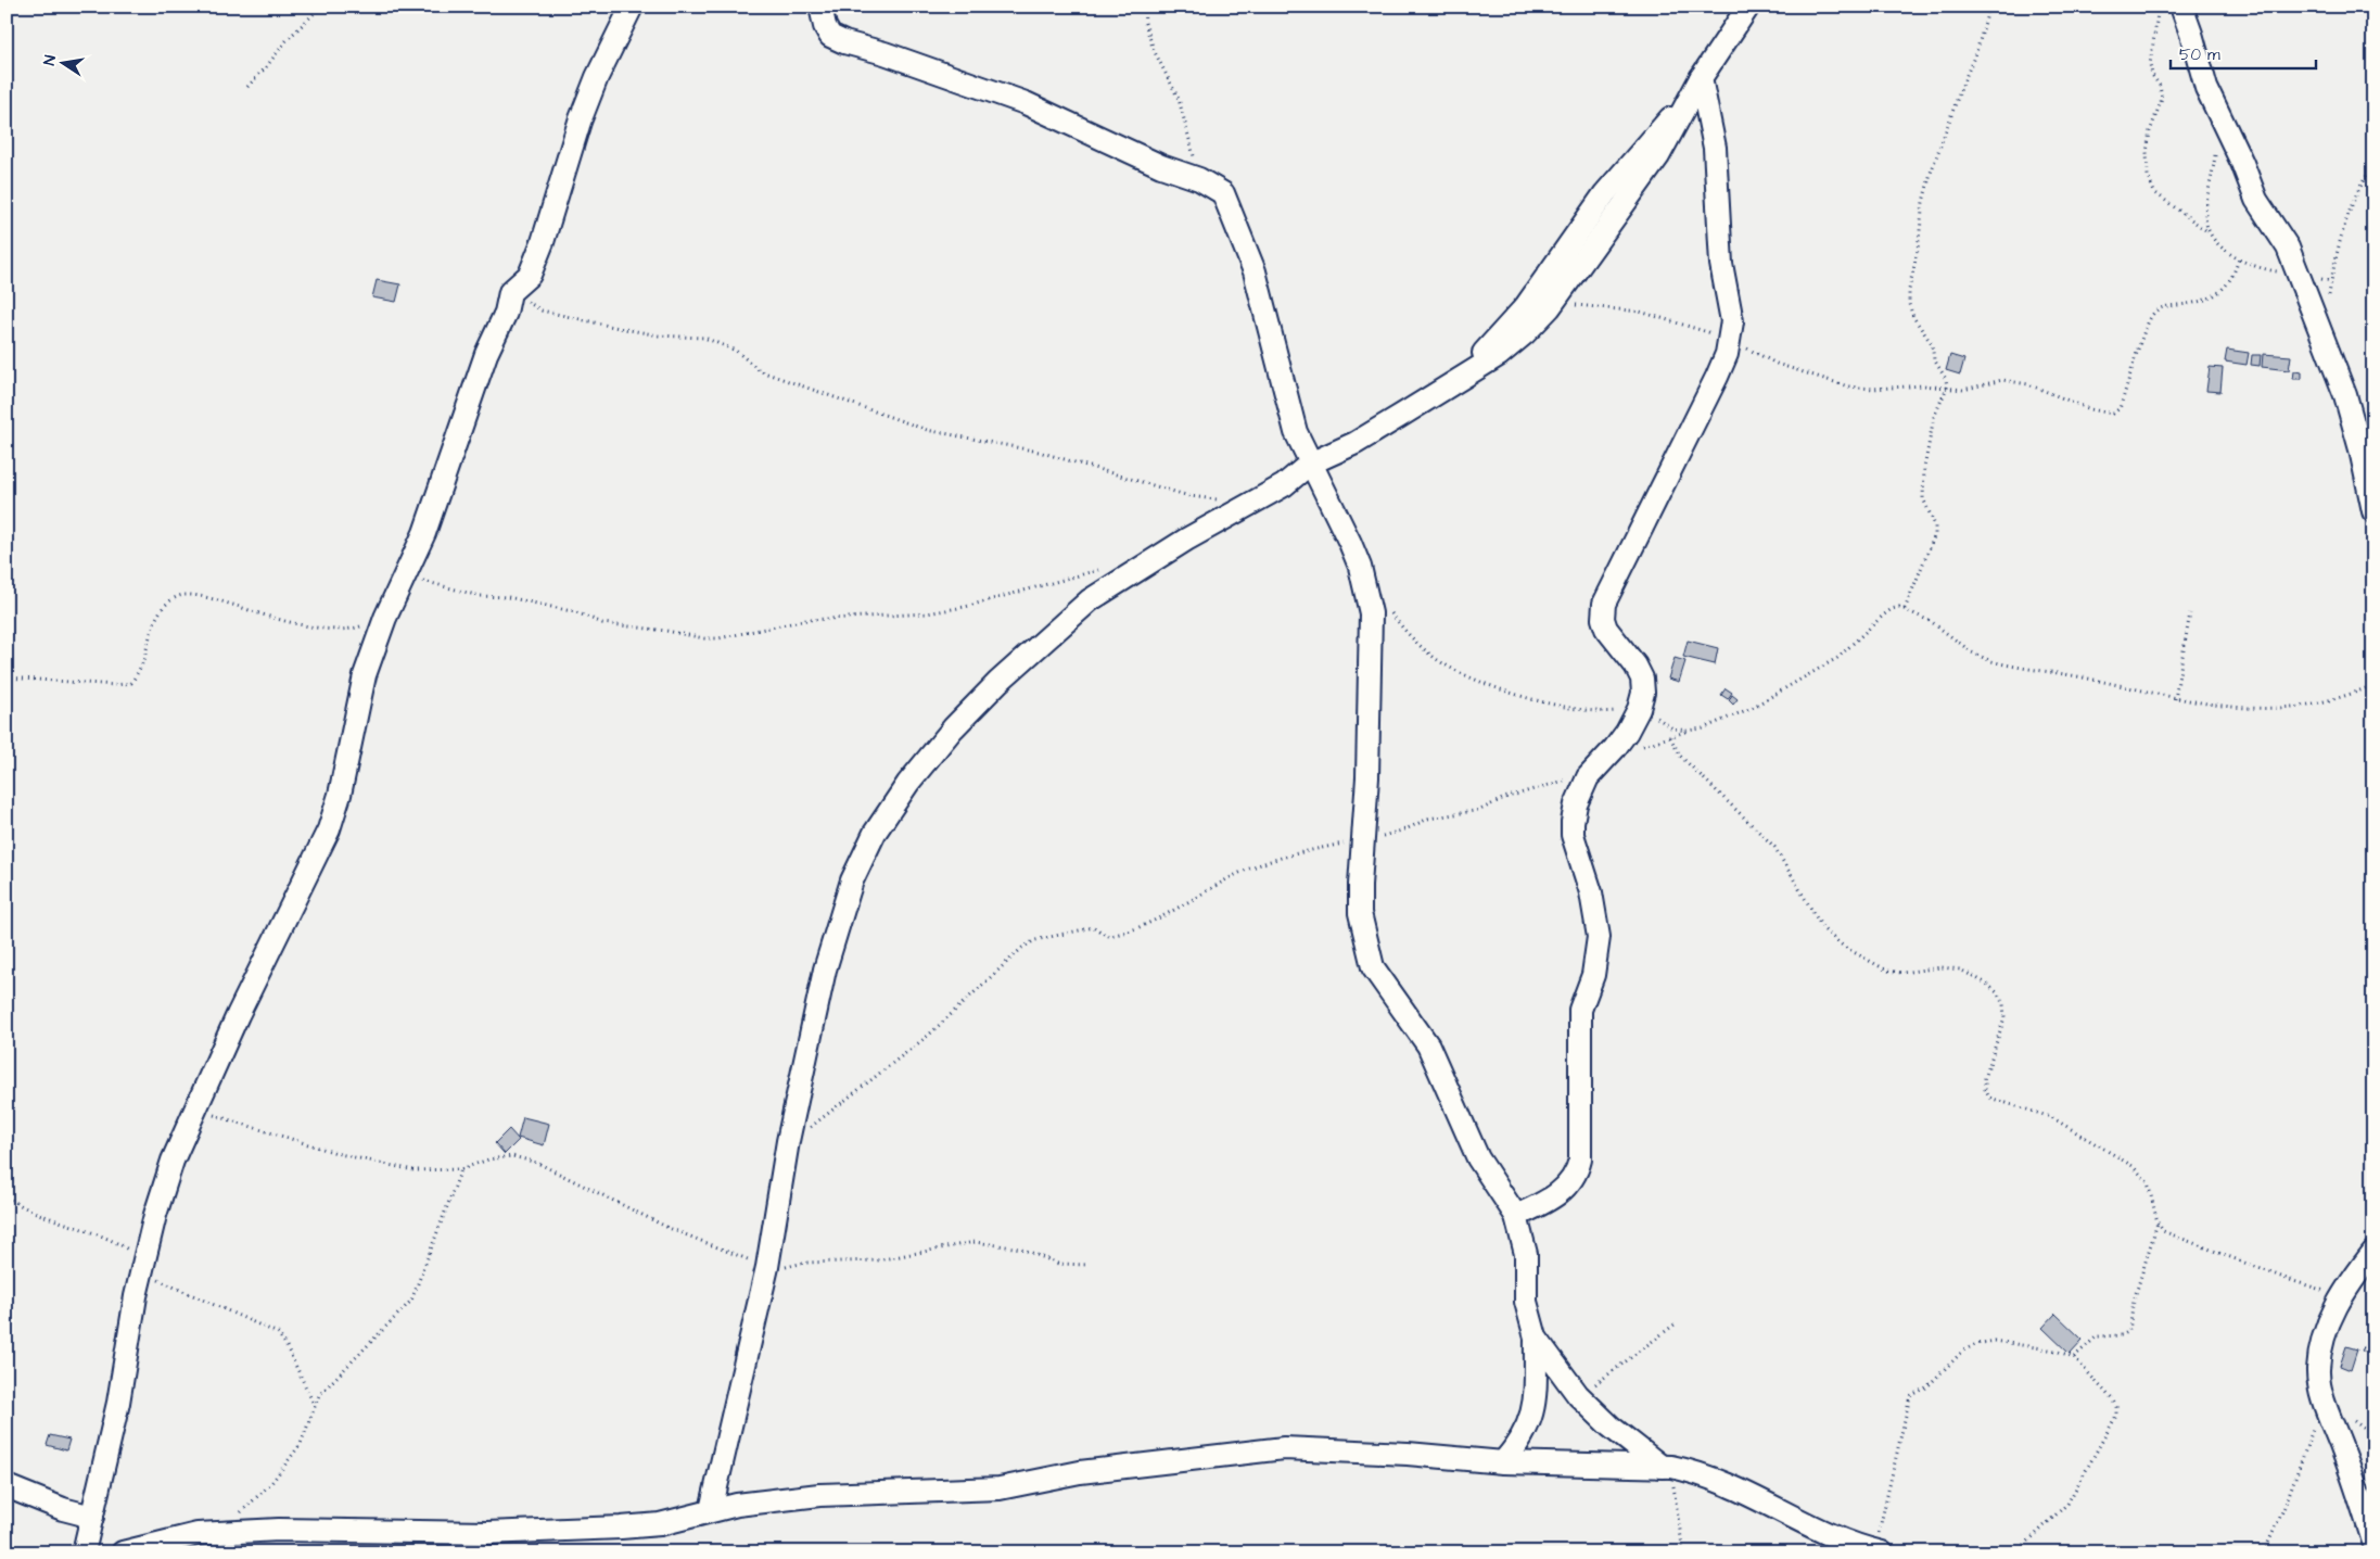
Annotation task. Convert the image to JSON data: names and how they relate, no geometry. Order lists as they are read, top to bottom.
{
  "scale_bar": "50 m",
  "north": "left"
}
